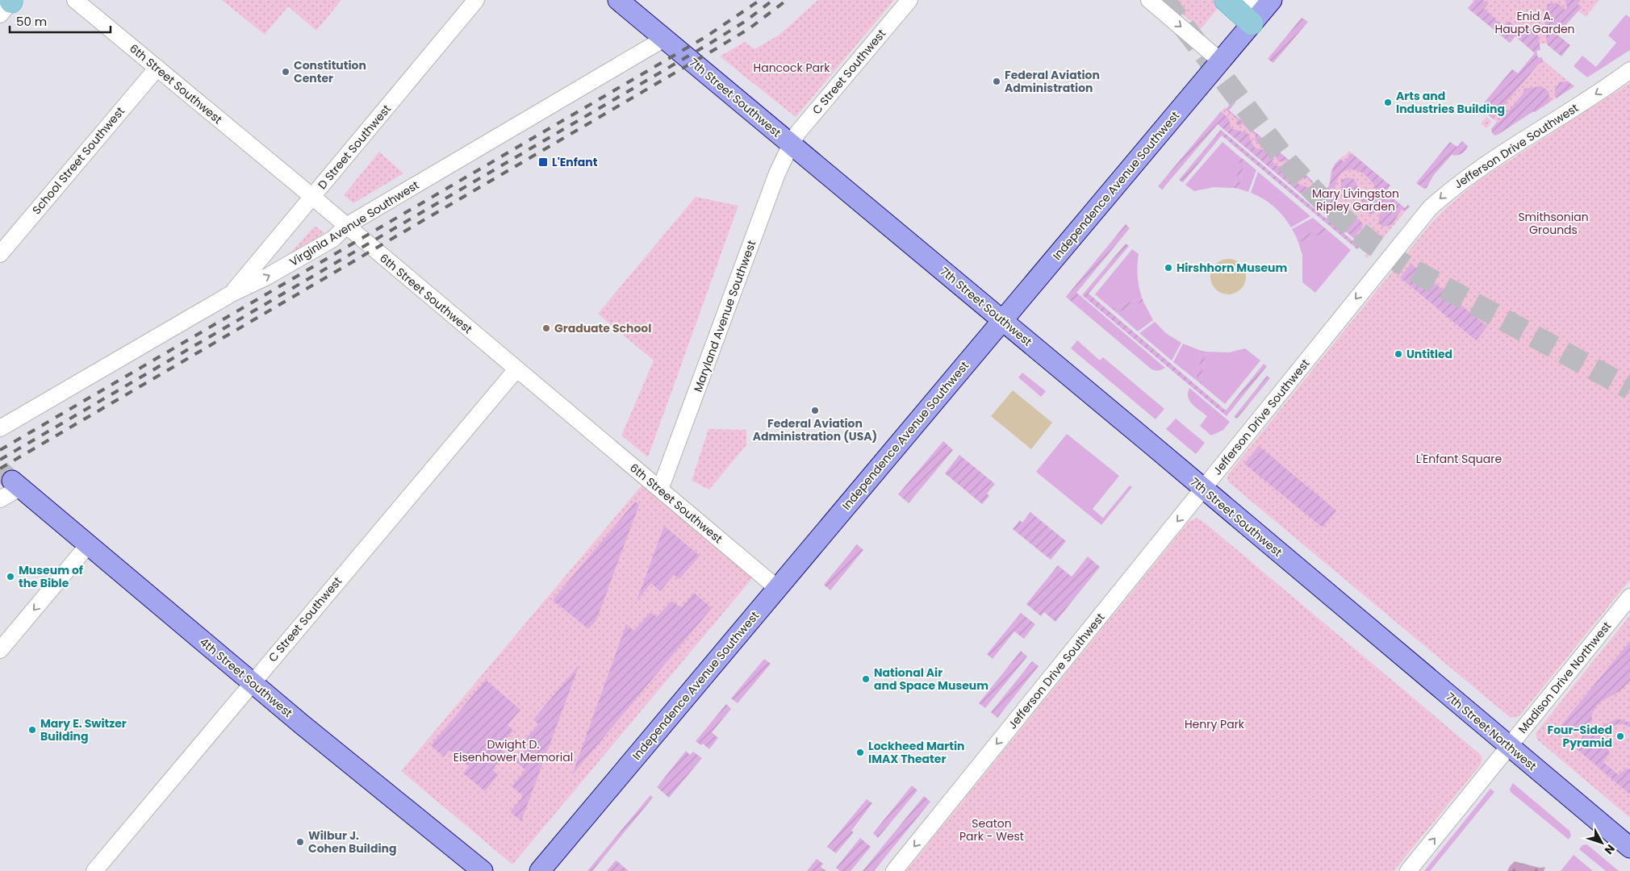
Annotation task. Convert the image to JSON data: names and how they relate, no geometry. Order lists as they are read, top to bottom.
{
  "streets": {
    "main road": [
      "7th Street Southwest",
      "Independence Avenue Southwest",
      "4th Street Southwest",
      "7th Street Northwest"
    ],
    "street": [
      "C Street Southwest",
      "6th Street Southwest",
      "Jefferson Drive Southwest",
      "D Street Southwest",
      "School Street Southwest",
      "Virginia Avenue Southwest",
      "Maryland Avenue Southwest",
      "Madison Drive Northwest"
    ]
  },
  "crossings": [
    ["C Street Southwest", "6th Street Southwest"],
    ["C Street Southwest", "7th Street Southwest"],
    ["C Street Southwest", "Maryland Avenue Southwest"],
    ["C Street Southwest", "4th Street Southwest"],
    ["6th Street Southwest", "D Street Southwest"],
    ["6th Street Southwest", "School Street Southwest"],
    ["6th Street Southwest", "Independence Avenue Southwest"],
    ["6th Street Southwest", "Virginia Avenue Southwest"],
    ["6th Street Southwest", "Maryland Avenue Southwest"],
    ["7th Street Southwest", "Jefferson Drive Southwest"],
    ["7th Street Southwest", "Independence Avenue Southwest"],
    ["7th Street Southwest", "Virginia Avenue Southwest"],
    ["7th Street Southwest", "Maryland Avenue Southwest"],
    ["7th Street Southwest", "7th Street Northwest"],
    ["D Street Southwest", "Virginia Avenue Southwest"],
    ["Madison Drive Northwest", "7th Street Northwest"]
  ],
  "one_way": ["Jefferson Drive Southwest", "Madison Drive Northwest"],
  "parks": [
    "Enid A. Haupt Garden",
    "Hancock Park",
    "Mary Livingston Ripley Garden",
    "Smithsonian Grounds",
    "L'Enfant Square",
    "Henry Park",
    "Dwight D. Eisenhower Memorial",
    "Seaton Park - West"
  ],
  "places": {
    "other": [
      "Constitution Center",
      "Federal Aviation Administration",
      "Arts and Industries Building",
      "Hirshhorn Museum",
      "Graduate School",
      "Untitled",
      "Federal Aviation Administration (USA)",
      "Museum of the Bible",
      "National Air and Space Museum",
      "Mary E. Switzer Building",
      "Four-Sided Pyramid",
      "Lockheed Martin IMAX Theater",
      "Wilbur J. Cohen Building"
    ],
    "transit": ["L'Enfant"]
  },
  "scale_bar": "50 m",
  "north": "bottom right"
}
